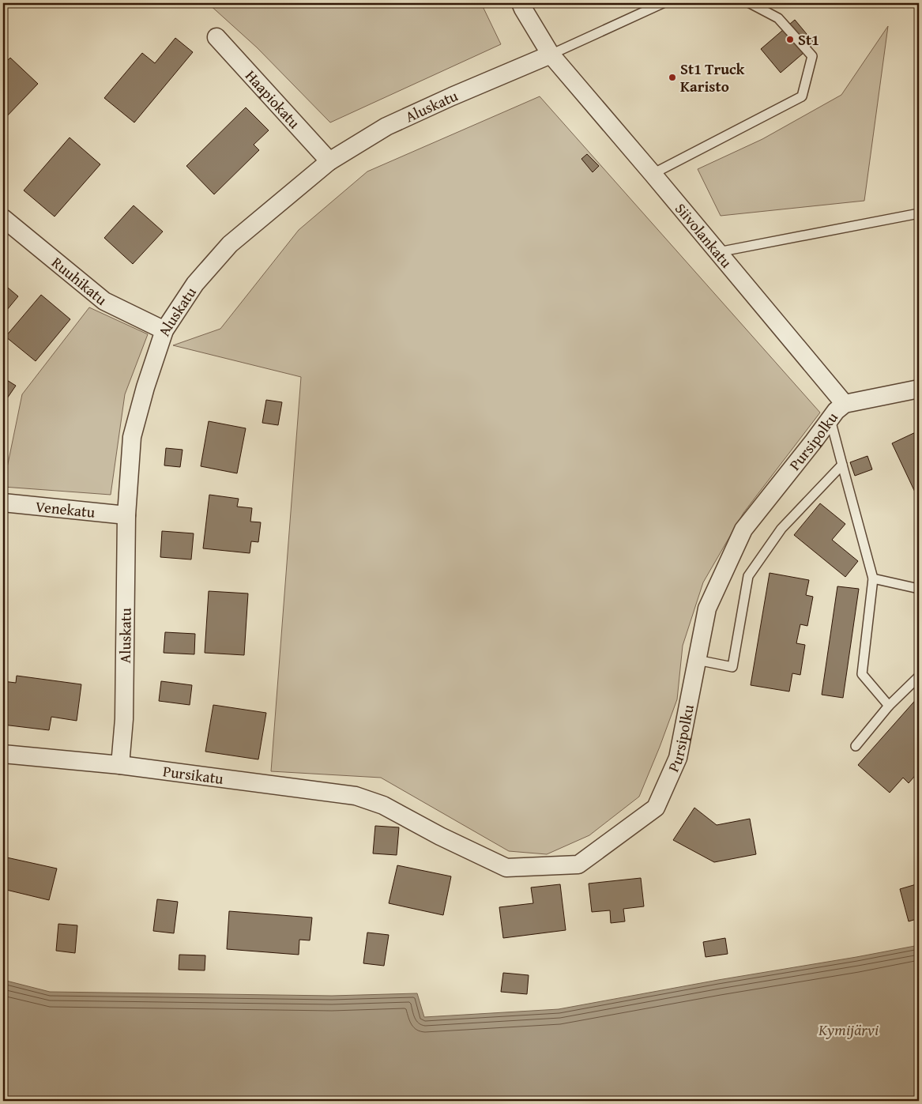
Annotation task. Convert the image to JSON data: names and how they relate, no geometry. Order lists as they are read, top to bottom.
{
  "streets": {
    "street": [
      "Haapiokatu",
      "Aluskatu",
      "Siivolankatu",
      "Ruuhikatu",
      "Pursipolku",
      "Venekatu",
      "Pursikatu"
    ]
  },
  "crossings": [
    ["Haapiokatu", "Aluskatu"],
    ["Aluskatu", "Siivolankatu"],
    ["Aluskatu", "Ruuhikatu"],
    ["Aluskatu", "Venekatu"],
    ["Aluskatu", "Pursikatu"],
    ["Siivolankatu", "Pursipolku"],
    ["Pursipolku", "Pursikatu"]
  ],
  "water": ["Kymijärvi"],
  "places": ["St1", "St1 Truck Karisto"]
}
